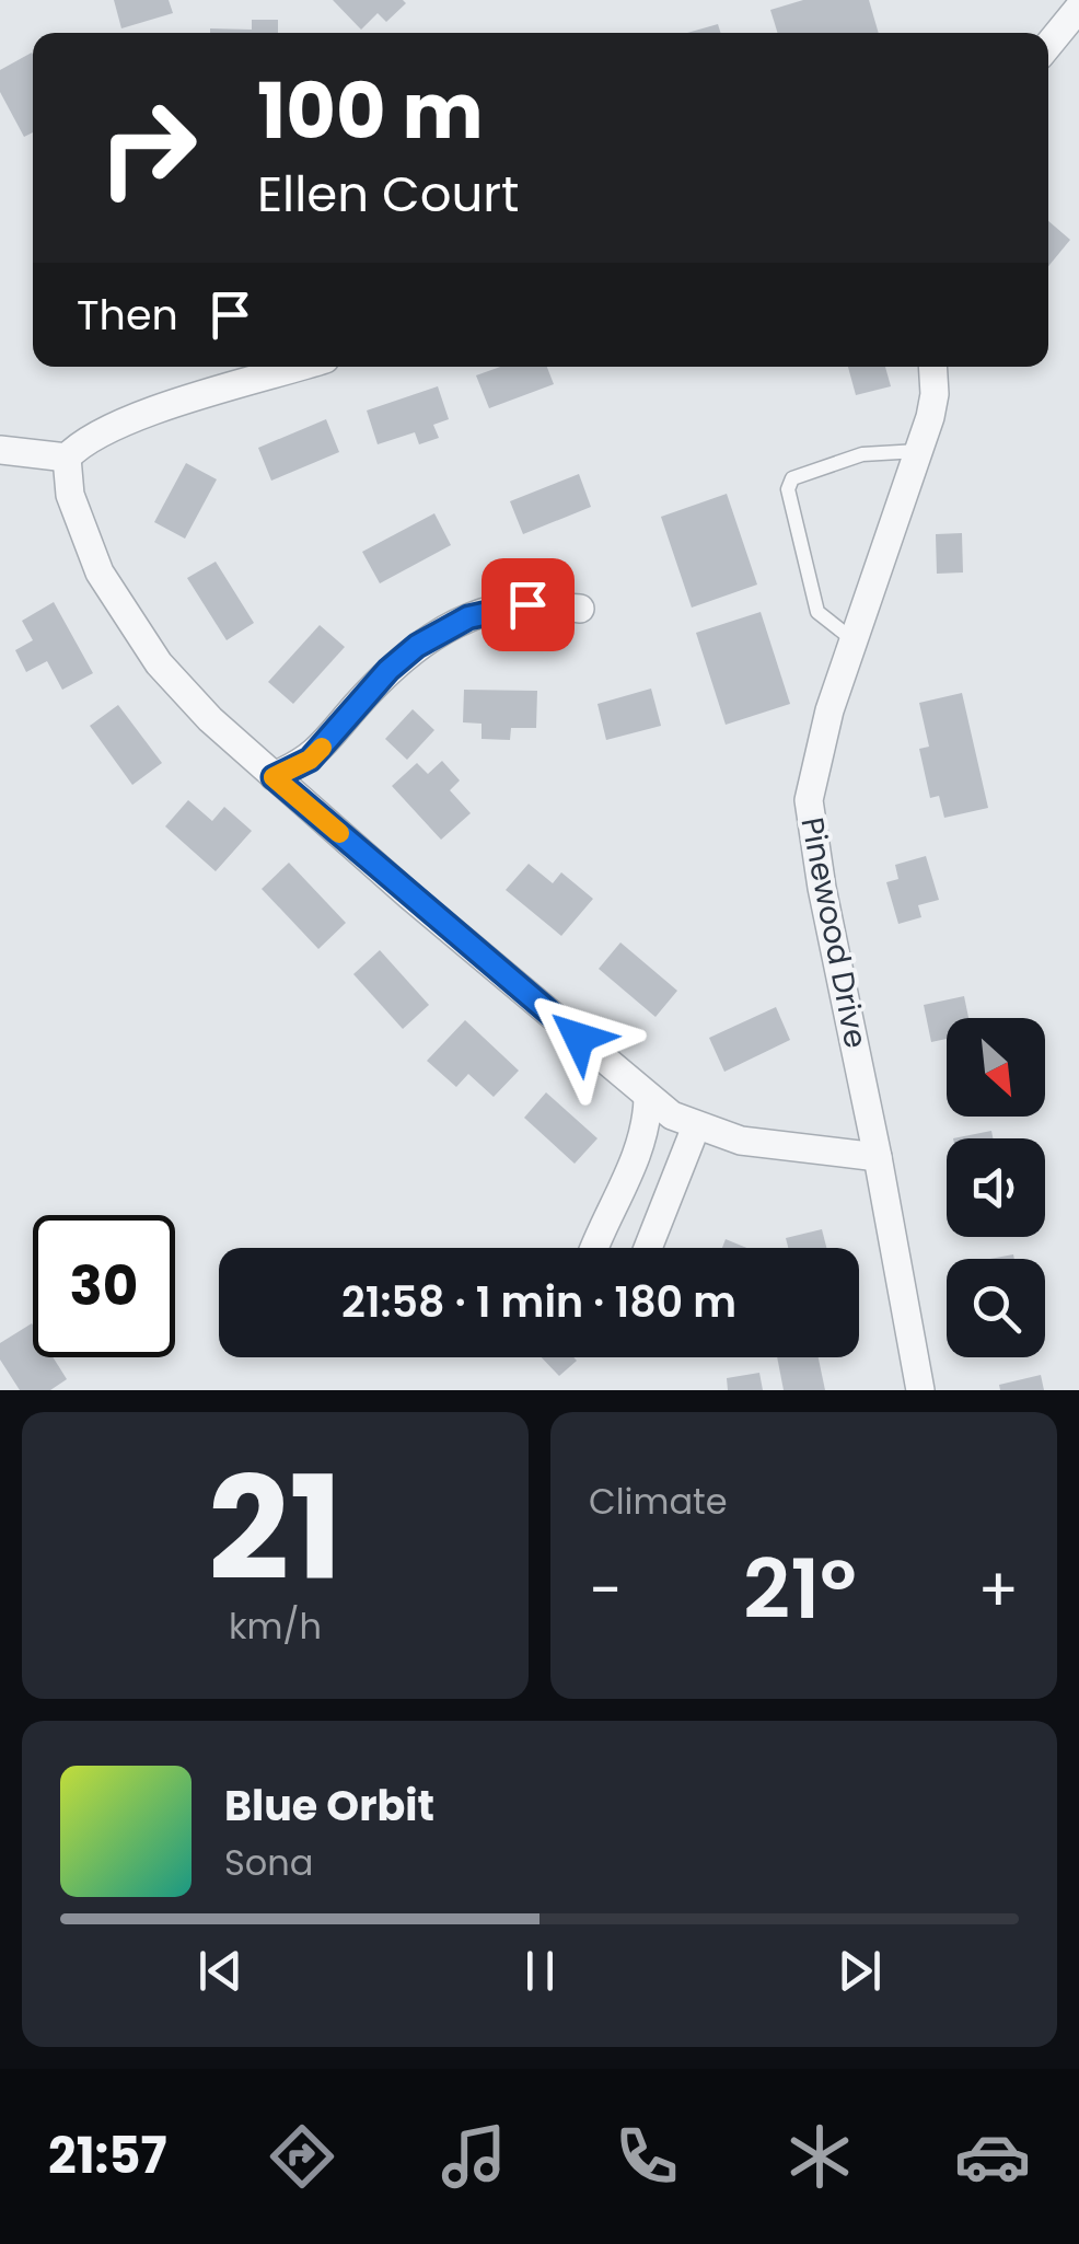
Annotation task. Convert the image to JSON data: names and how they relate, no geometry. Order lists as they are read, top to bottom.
{
  "streets": {
    "street": ["Pinewood Drive"]
  },
  "north": "bottom right",
  "page": {
    "turn": ["100 m", "Ellen Court"],
    "then": "Then",
    "limit": "30",
    "trip": "21:58 · 1 min · 180 m",
    "tile": [
      ["21", "km/h"],
      "Climate"
    ],
    "heat": ["−", "21°", "+"],
    "song": ["Blue Orbit", "Sona"],
    "tabs": "21:57"
  }
}
